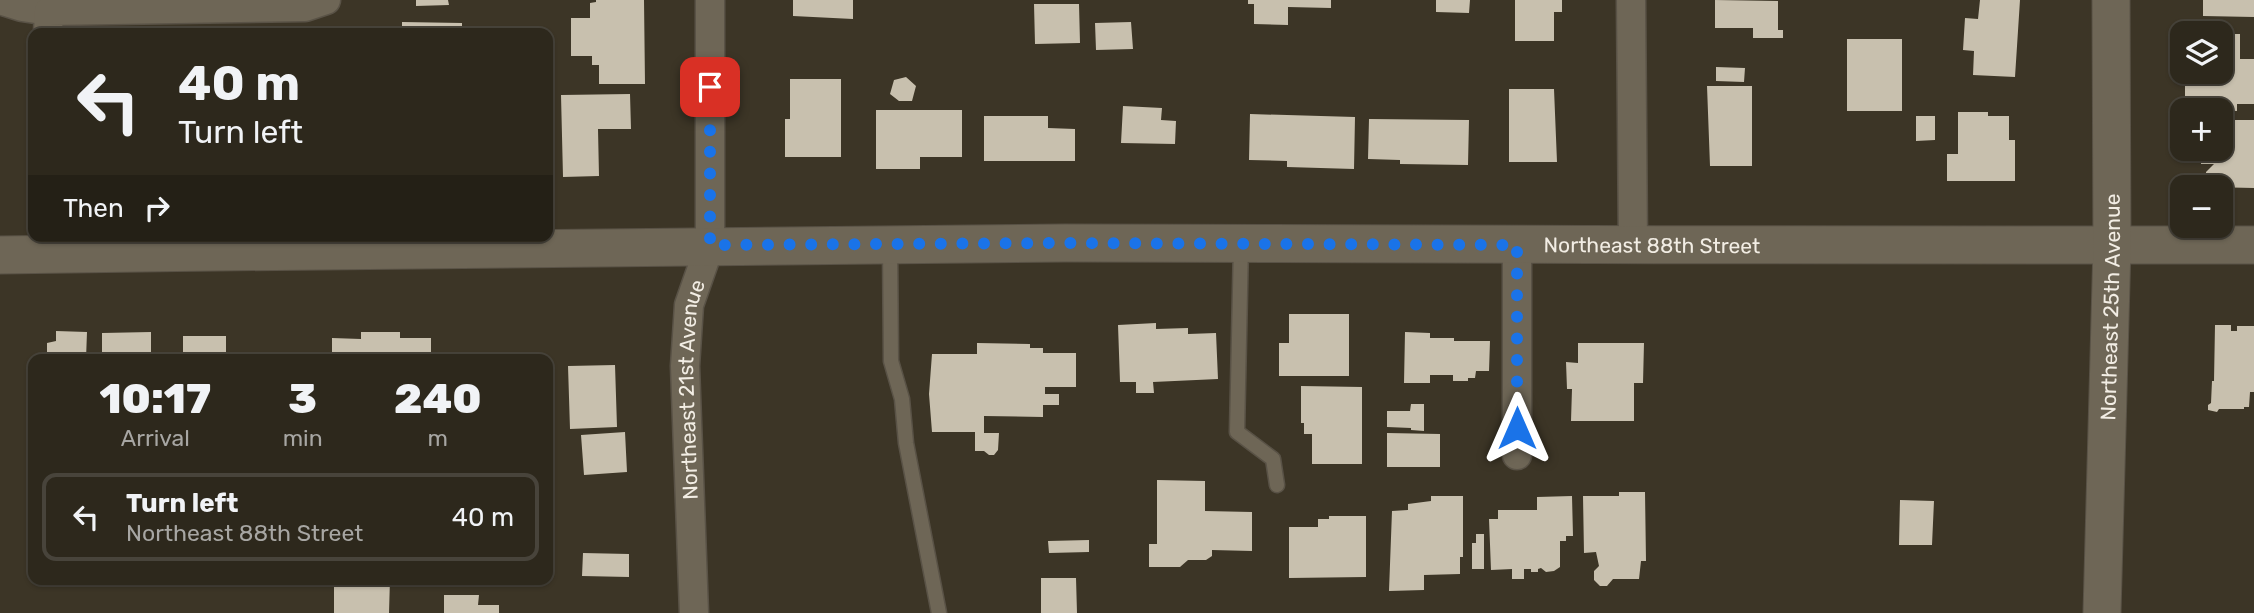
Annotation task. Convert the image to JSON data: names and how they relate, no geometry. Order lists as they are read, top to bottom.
{
  "streets": {
    "street": ["Northeast 88th Street", "Northeast 25th Avenue", "Northeast 21st Avenue"]
  },
  "crossings": [
    ["Northeast 88th Street", "Northeast 25th Avenue"],
    ["Northeast 88th Street", "Northeast 21st Avenue"]
  ],
  "page": {
    "map_buttons": ["+", "−"],
    "turn": ["40 m", "Turn left"],
    "then": "Then",
    "eta": [
      "10:17",
      "Arrival",
      "3",
      "min",
      "240",
      "m"
    ],
    "list": [
      {
        "name": "Turn left",
        "note": "Northeast 88th Street",
        "value": "40 m"
      }
    ]
  }
}
